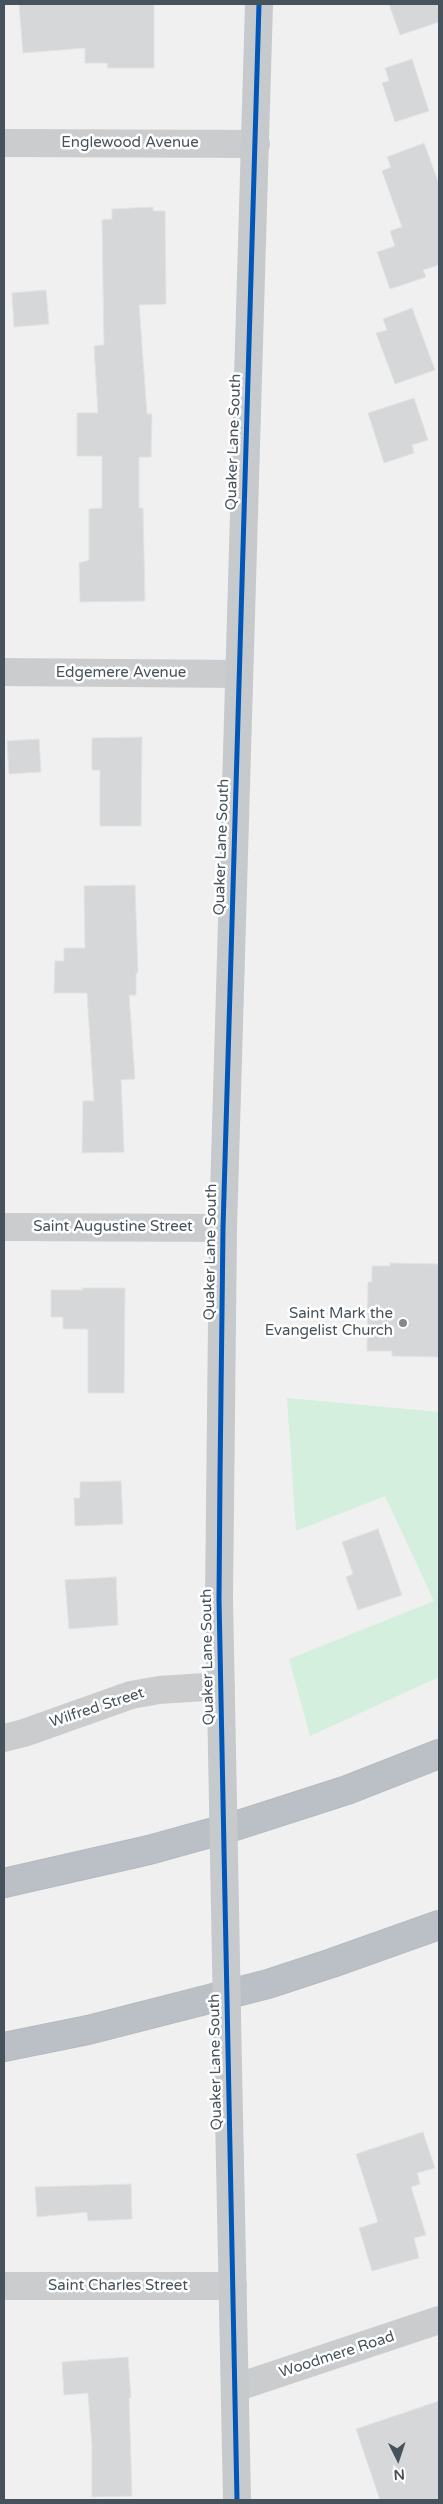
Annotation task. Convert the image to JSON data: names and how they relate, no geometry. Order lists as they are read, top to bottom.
{
  "streets": {
    "main road": ["Quaker Lane South"],
    "street": [
      "Englewood Avenue",
      "Edgemere Avenue",
      "Saint Augustine Street",
      "Wilfred Street",
      "Saint Charles Street",
      "Woodmere Road"
    ]
  },
  "crossings": [
    ["Englewood Avenue", "Quaker Lane South"],
    ["Quaker Lane South", "Edgemere Avenue"],
    ["Quaker Lane South", "Saint Augustine Street"],
    ["Quaker Lane South", "Wilfred Street"],
    ["Quaker Lane South", "Saint Charles Street"],
    ["Quaker Lane South", "Woodmere Road"]
  ],
  "places": ["Saint Mark the Evangelist Church"],
  "north": "bottom"
}
